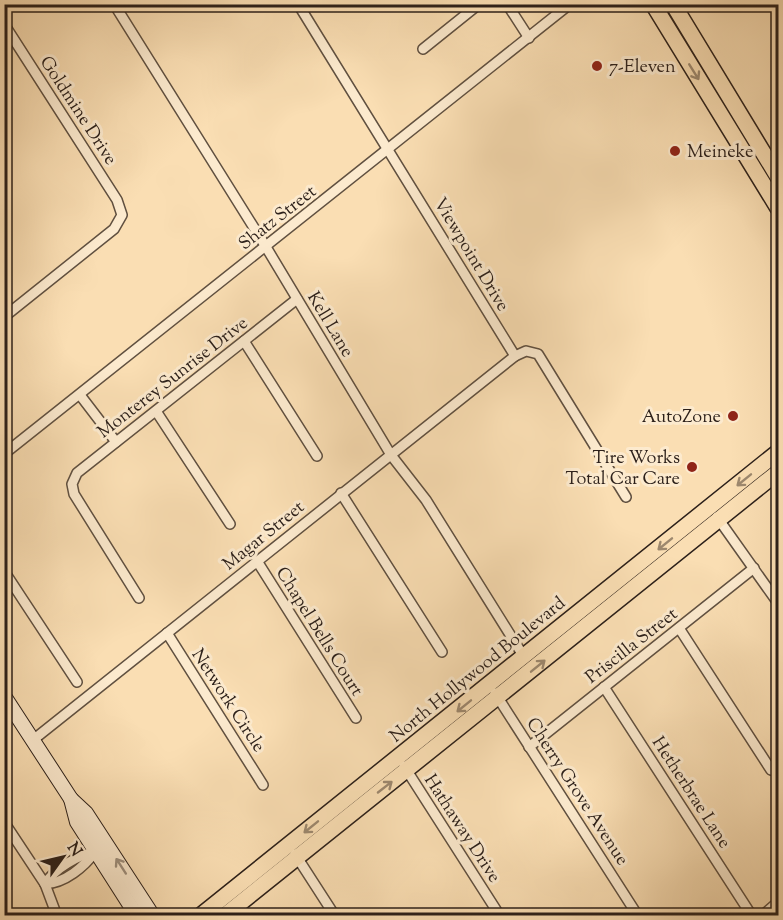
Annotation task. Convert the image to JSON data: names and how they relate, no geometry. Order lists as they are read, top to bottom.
{
  "streets": {
    "main road": ["North Hollywood Boulevard"],
    "street": [
      "Goldmine Drive",
      "Shatz Street",
      "Viewpoint Drive",
      "Kell Lane",
      "Monterey Sunrise Drive",
      "Magar Street",
      "Chapel Bells Court",
      "Priscilla Street",
      "Network Circle",
      "Cherry Grove Avenue",
      "Hetherbrae Lane",
      "Hathaway Drive"
    ]
  },
  "crossings": [
    ["Shatz Street", "Viewpoint Drive"],
    ["Shatz Street", "Kell Lane"],
    ["Viewpoint Drive", "Magar Street"],
    ["Kell Lane", "Monterey Sunrise Drive"],
    ["Kell Lane", "Magar Street"],
    ["Kell Lane", "North Hollywood Boulevard"],
    ["Magar Street", "Chapel Bells Court"],
    ["Magar Street", "Network Circle"],
    ["Priscilla Street", "Cherry Grove Avenue"],
    ["Priscilla Street", "Hetherbrae Lane"],
    ["North Hollywood Boulevard", "Cherry Grove Avenue"],
    ["North Hollywood Boulevard", "Hathaway Drive"]
  ],
  "places": [
    "7-Eleven",
    "Meineke",
    "AutoZone",
    "Tire Works Total Car Care"
  ],
  "north": "top right"
}
